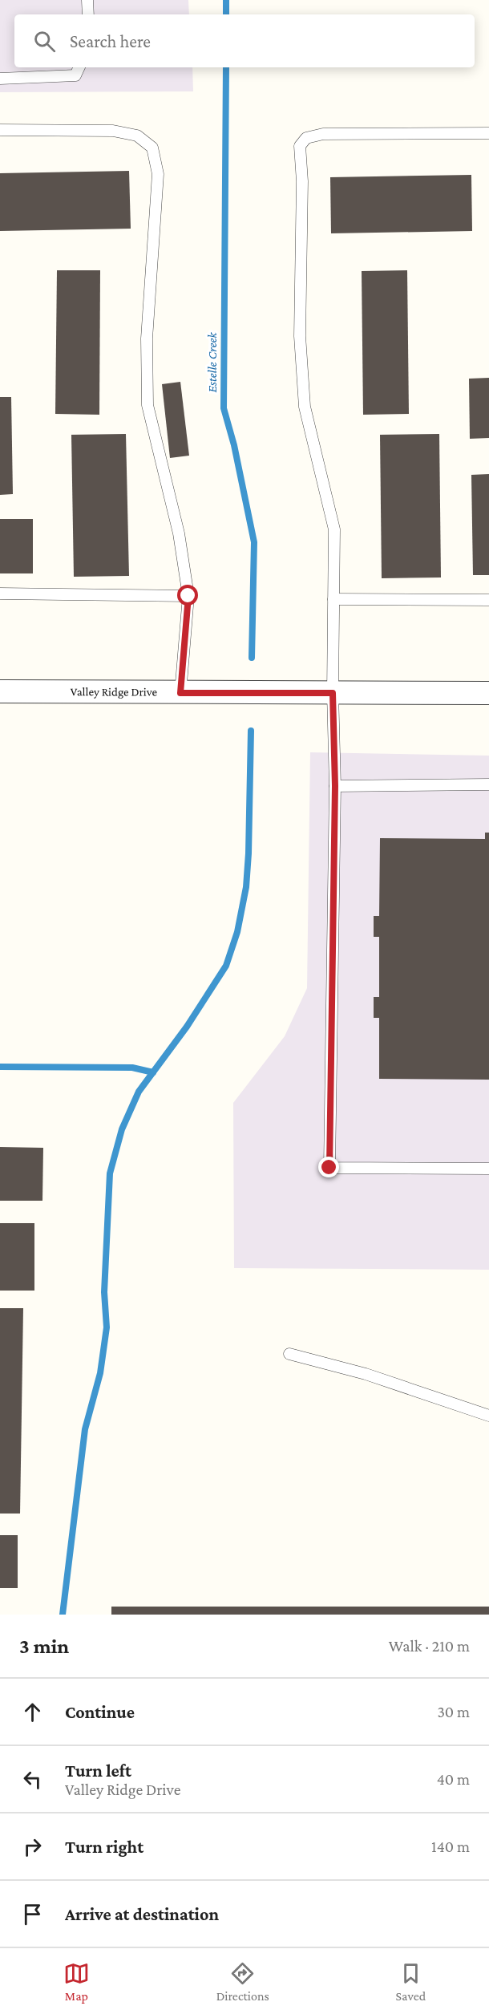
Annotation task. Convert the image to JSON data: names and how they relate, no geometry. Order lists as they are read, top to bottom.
{
  "streets": {
    "street": ["Valley Ridge Drive"]
  },
  "water": ["Estelle Creek"],
  "page": {
    "search": "Search here",
    "heading": ["3 min", "Walk · 210 m"],
    "list": [
      ["Continue", "30 m"],
      ["Turn left", "Valley Ridge Drive", "40 m"],
      ["Turn right", "140 m"],
      "Arrive at destination"
    ],
    "nav": ["Map", "Directions", "Saved"]
  }
}
